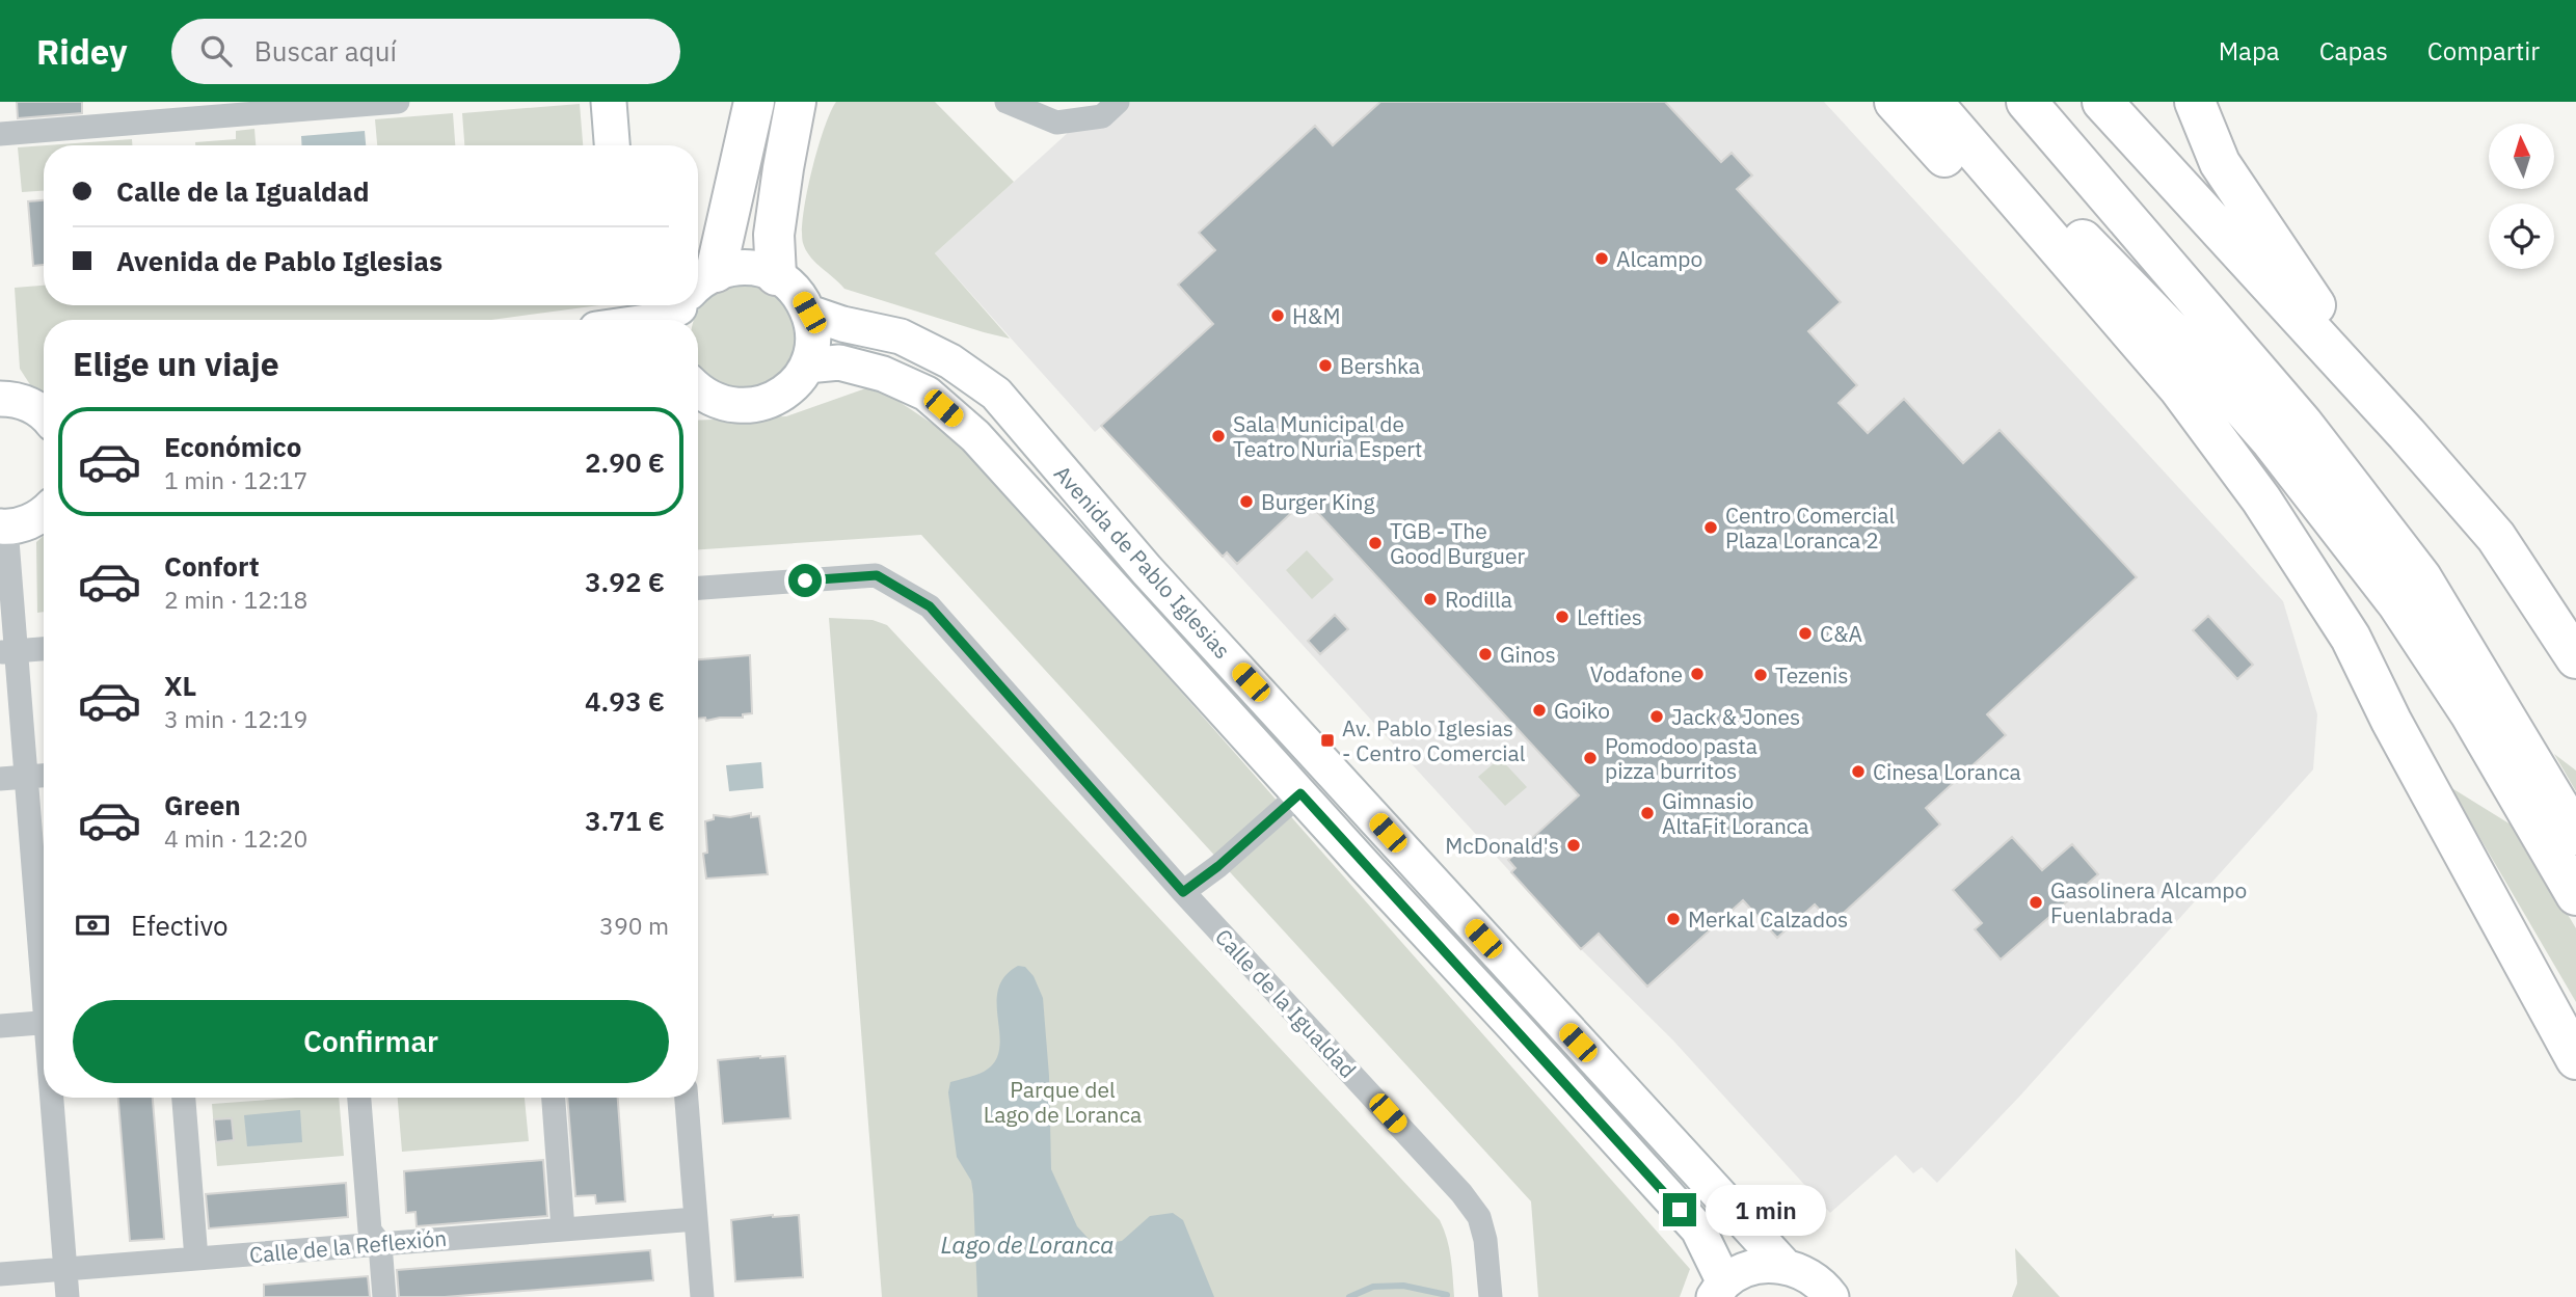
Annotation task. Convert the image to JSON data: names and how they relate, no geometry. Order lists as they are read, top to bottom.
{
  "streets": {
    "main road": ["Avenida de Pablo Iglesias"],
    "street": ["Calle de la Igualdad", "Calle de la Reflexión"]
  },
  "water": ["Lago de Loranca"],
  "parks": ["Parque del Lago de Loranca"],
  "places": {
    "other": [
      "Alcampo",
      "H&M",
      "Bershka",
      "Sala Municipal de Teatro Nuria Espert",
      "Burger King",
      "Centro Comercial Plaza Loranca 2",
      "TGB - The Good Burguer",
      "Rodilla",
      "Lefties",
      "C&A",
      "Ginos",
      "Vodafone",
      "Tezenis",
      "Goiko",
      "Jack & Jones",
      "Pomodoo pasta pizza burritos",
      "Cinesa Loranca",
      "Gimnasio AltaFit Loranca",
      "McDonald's",
      "Gasolinera Alcampo Fuenlabrada",
      "Merkal Calzados"
    ],
    "transit": ["Av. Pablo Iglesias - Centro Comercial"]
  },
  "north": "top",
  "page": {
    "header": "Ridey",
    "search": "Buscar aquí",
    "nav": ["Mapa", "Capas", "Compartir"],
    "banner": ["Calle de la Igualdad", "Avenida de Pablo Iglesias"],
    "heading": "Elige un viaje",
    "list": [
      {
        "name": "Económico",
        "note": "1 min · 12:17",
        "value": "2.90 €"
      },
      {
        "name": "Confort",
        "note": "2 min · 12:18",
        "value": "3.92 €"
      },
      {
        "name": "XL",
        "note": "3 min · 12:19",
        "value": "4.93 €"
      },
      {
        "name": "Green",
        "note": "4 min · 12:20",
        "value": "3.71 €"
      }
    ],
    "pay": ["Efectivo", "390 m"],
    "buttons": "Confirmar",
    "bubble": "1 min"
  }
}
